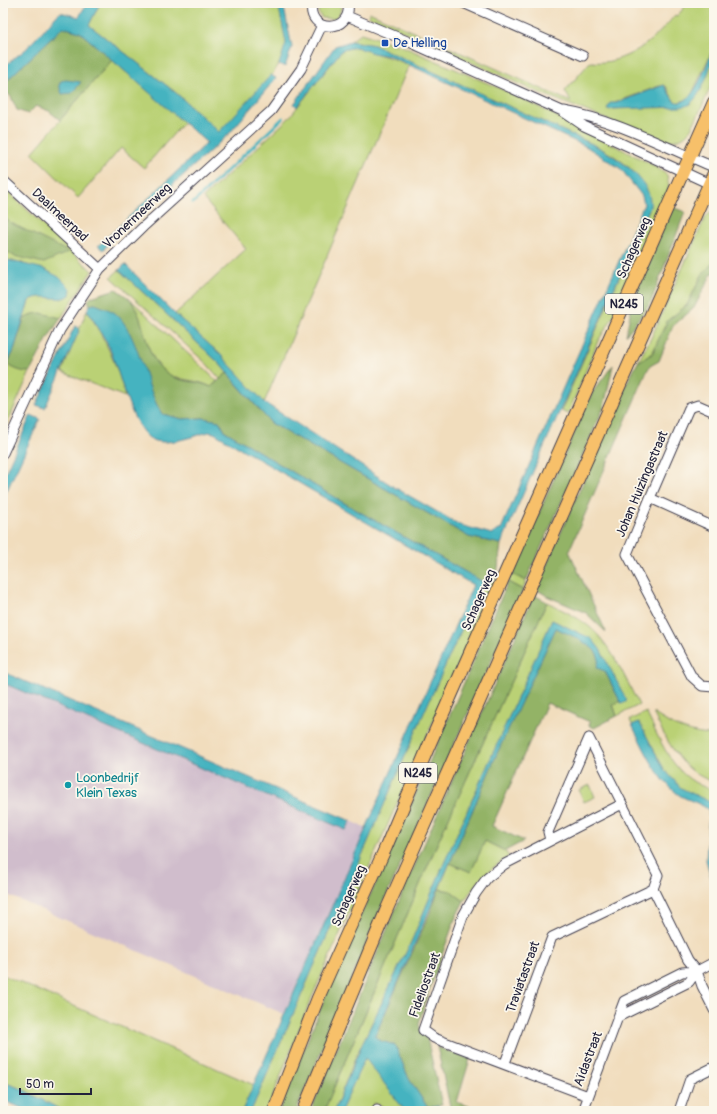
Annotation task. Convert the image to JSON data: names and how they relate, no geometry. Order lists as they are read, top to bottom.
{
  "streets": {
    "main road": ["Schagerweg", "N245"],
    "street": [
      "Daalmeerpad",
      "Vronermeerweg",
      "Johan Huizingastraat",
      "Traviatastraat",
      "Fideliostraat",
      "Aïdastraat"
    ]
  },
  "crossings": [
    ["Daalmeerpad", "Vronermeerweg"],
    ["Schagerweg", "N245"],
    ["Traviatastraat", "Fideliostraat"],
    ["Fideliostraat", "Aïdastraat"]
  ],
  "places": {
    "transit": ["De Helling"],
    "other": ["Loonbedrijf Klein Texas"]
  },
  "scale_bar": "50 m"
}
